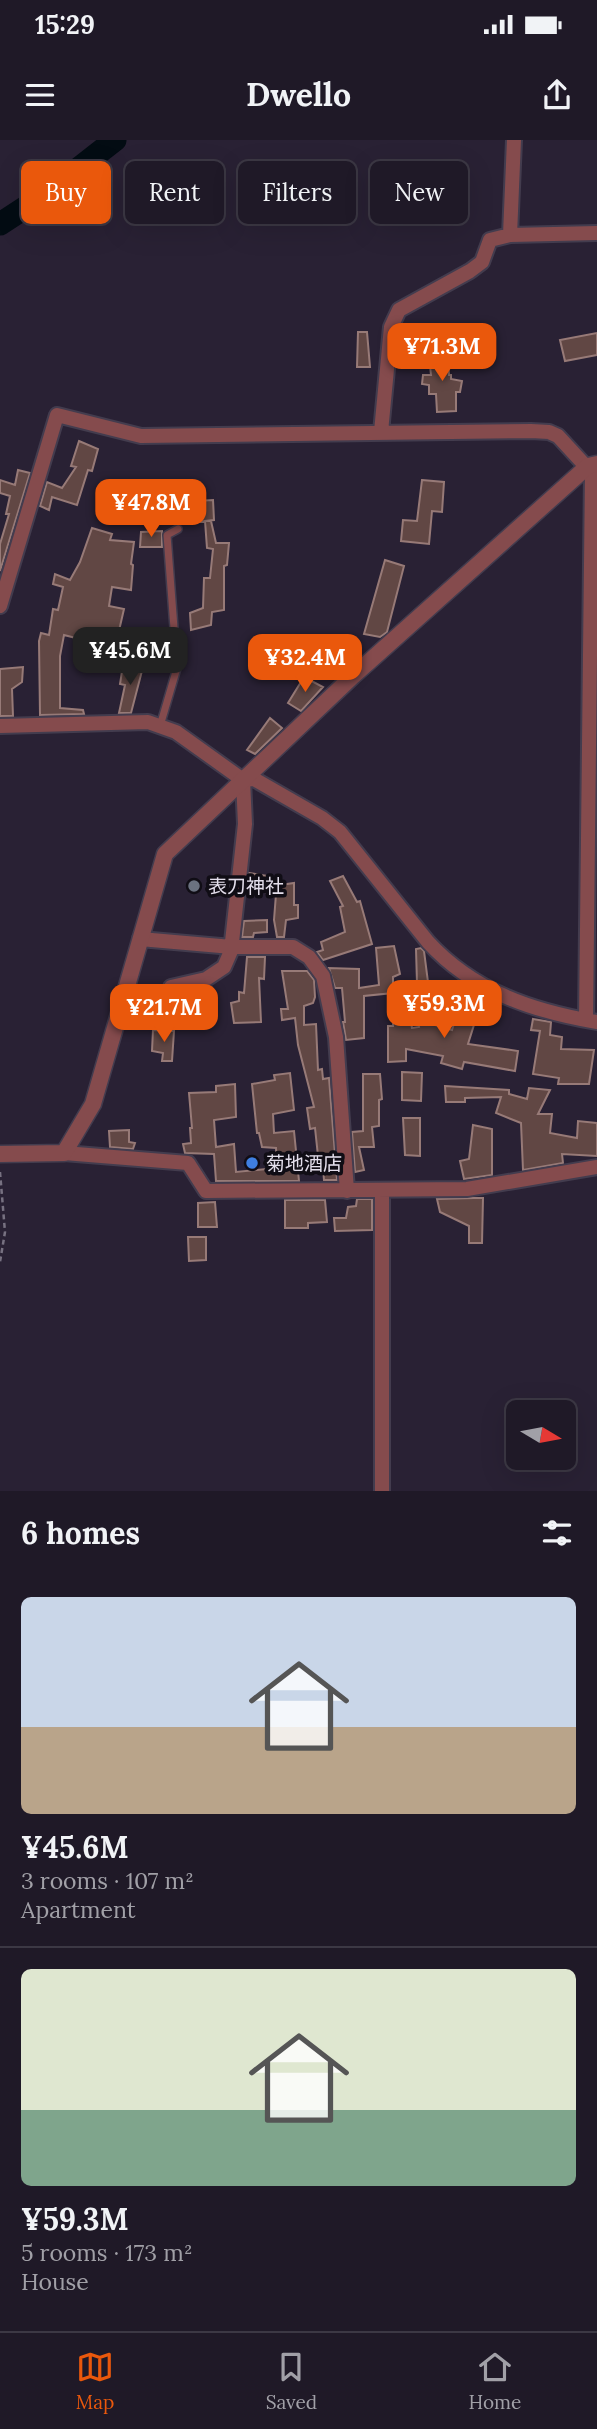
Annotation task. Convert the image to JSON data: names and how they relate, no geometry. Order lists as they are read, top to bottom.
{
  "places": ["表刀神社", "菊地酒店"],
  "north": "right",
  "page": {
    "status": "15:29",
    "header": "Dwello",
    "chip": [
      "Buy",
      "Rent",
      "Filters",
      "New"
    ],
    "price": [
      "¥71.3M",
      "¥47.8M",
      "¥45.6M",
      "¥32.4M",
      "¥59.3M",
      "¥21.7M"
    ],
    "heading": "6 homes",
    "list": [
      {
        "name": "¥45.6M",
        "note": "3 rooms · 107 m² · Apartment"
      },
      {
        "name": "¥59.3M",
        "note": "5 rooms · 173 m² · House"
      }
    ],
    "tabs": ["Map", "Saved", "Home"]
  }
}
